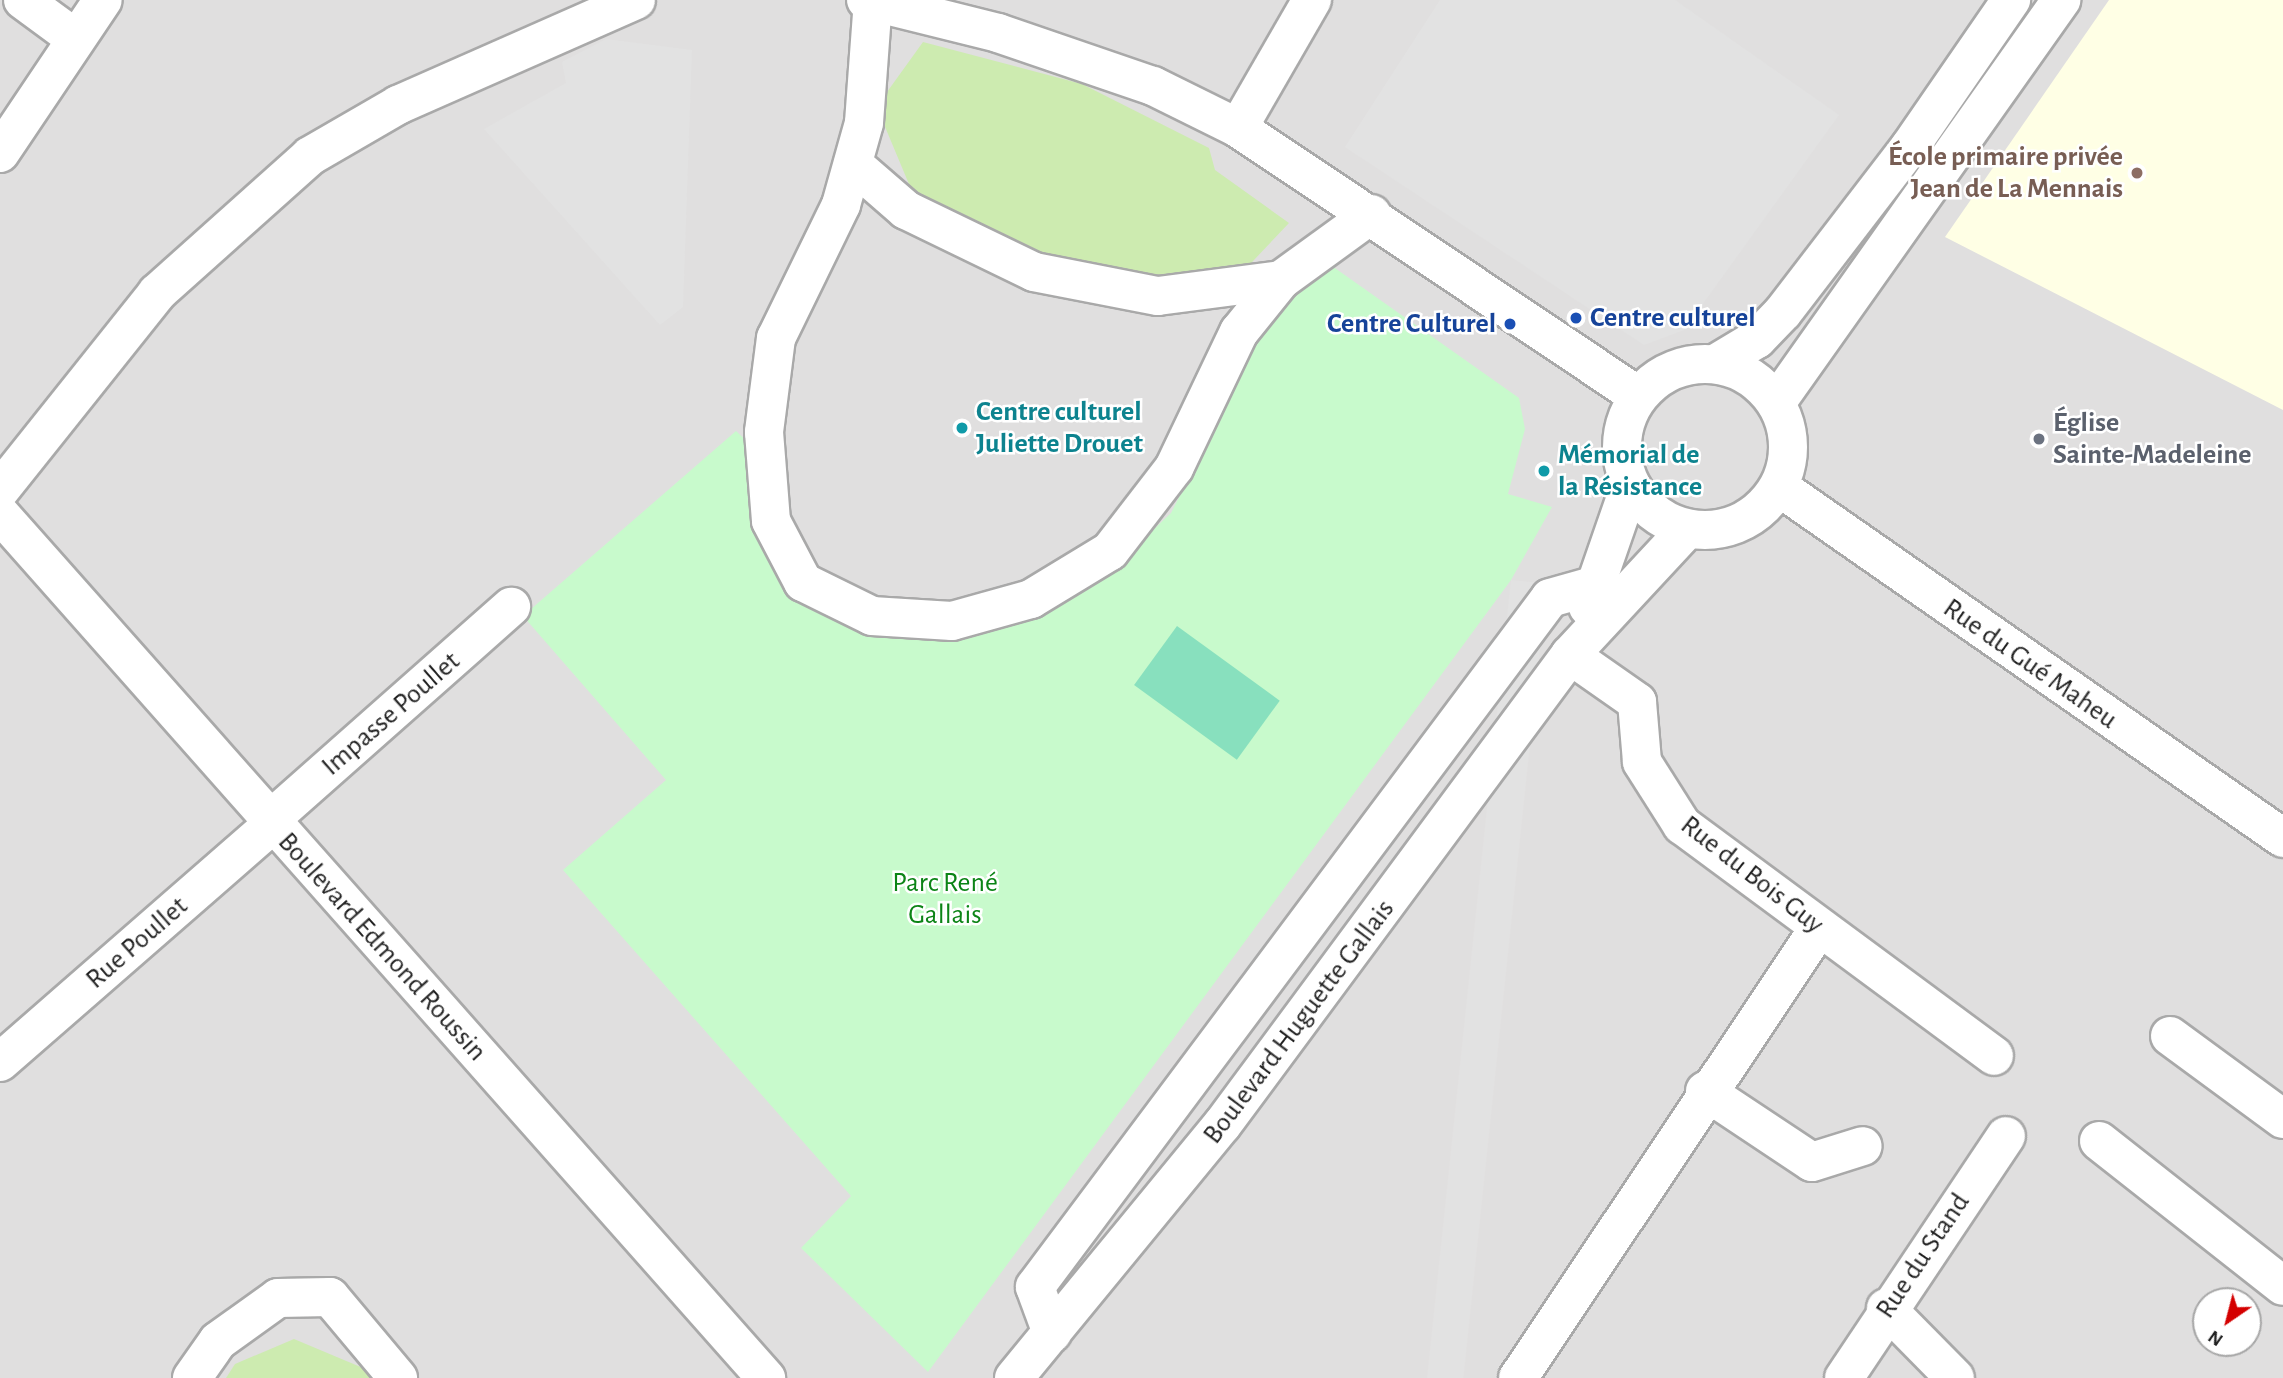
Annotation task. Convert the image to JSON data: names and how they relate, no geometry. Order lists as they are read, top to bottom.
{
  "streets": {
    "street": [
      "Rue du Gué Maheu",
      "Impasse Poullet",
      "Rue du Bois Guy",
      "Rue Poullet",
      "Boulevard Edmond Roussin",
      "Boulevard Huguette Gallais",
      "Rue du Stand"
    ]
  },
  "crossings": [
    ["Rue du Gué Maheu", "Boulevard Huguette Gallais"],
    ["Impasse Poullet", "Rue Poullet"],
    ["Impasse Poullet", "Boulevard Edmond Roussin"],
    ["Rue du Bois Guy", "Boulevard Huguette Gallais"],
    ["Rue Poullet", "Boulevard Edmond Roussin"]
  ],
  "parks": ["Parc René Gallais"],
  "places": [
    "École primaire privée Jean de La Mennais",
    "Centre culturel",
    "Centre Culturel",
    "Centre culturel Juliette Drouet",
    "Église Sainte-Madeleine",
    "Mémorial de la Résistance"
  ],
  "north": "bottom left"
}
